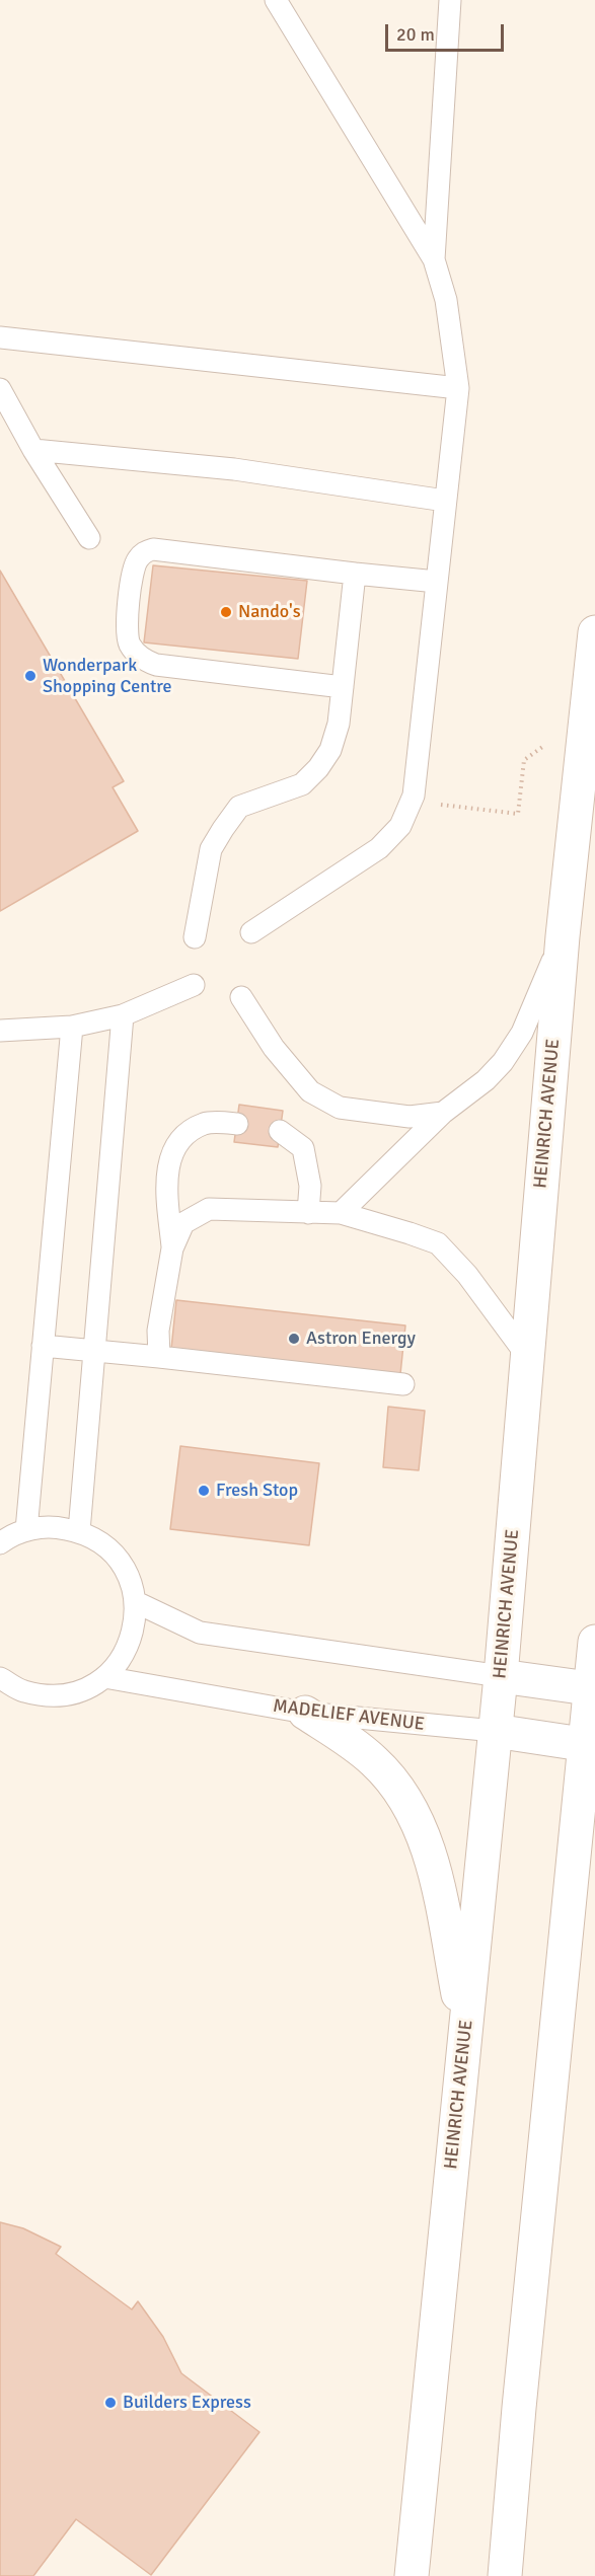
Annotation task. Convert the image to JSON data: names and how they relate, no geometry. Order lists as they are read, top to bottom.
{
  "streets": {
    "street": ["HEINRICH AVENUE", "MADELIEF AVENUE"]
  },
  "crossings": [
    ["HEINRICH AVENUE", "MADELIEF AVENUE"]
  ],
  "places": [
    "Nando's",
    "Wonderpark Shopping Centre",
    "Astron Energy",
    "Fresh Stop",
    "Builders Express"
  ],
  "scale_bar": "20 m"
}
